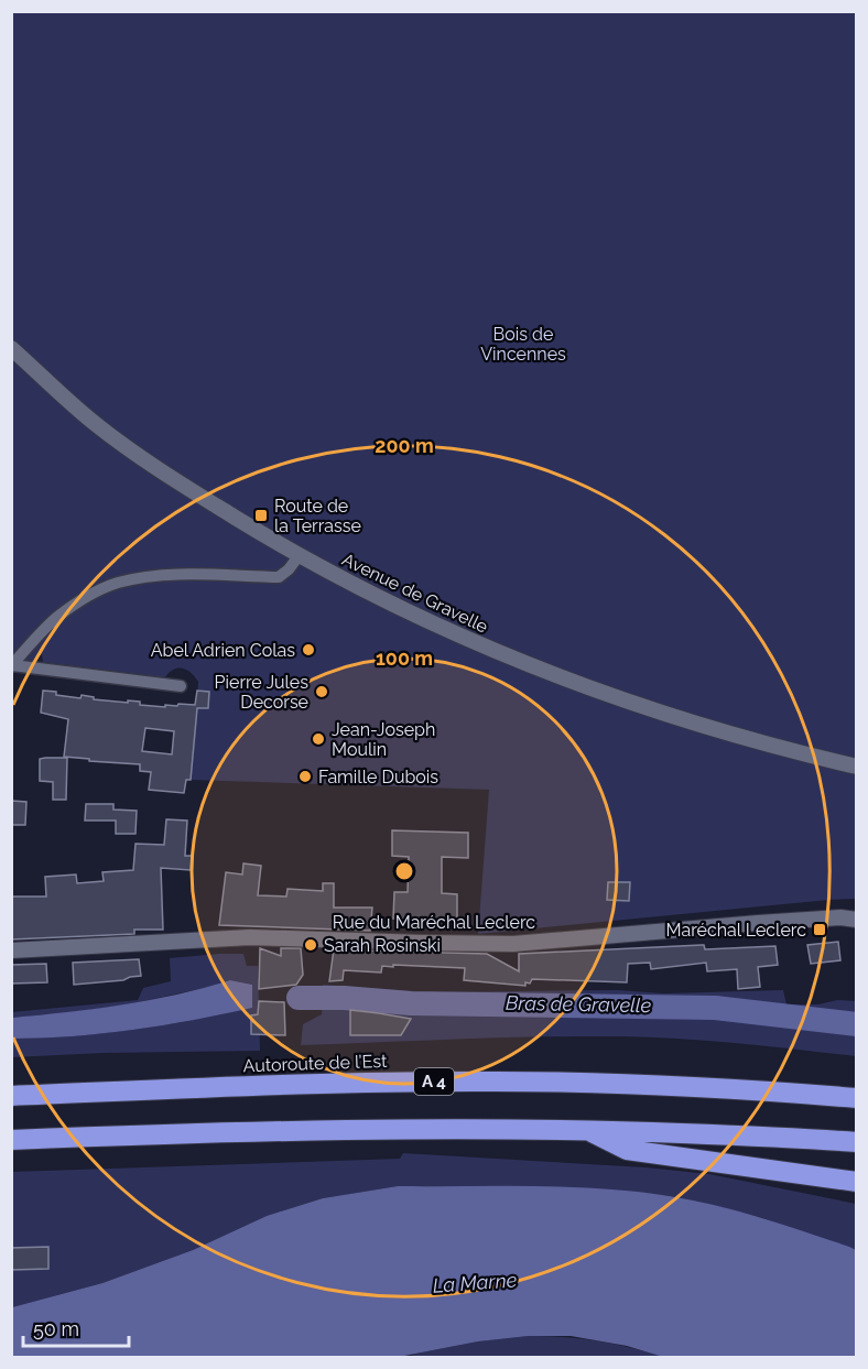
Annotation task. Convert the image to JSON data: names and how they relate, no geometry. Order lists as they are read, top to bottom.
{
  "streets": {
    "highway": ["Autoroute de l’Est", "A 4"],
    "street": ["Avenue de Gravelle", "Rue du Maréchal Leclerc"]
  },
  "water": ["Bras de Gravelle", "La Marne"],
  "parks": ["Bois de Vincennes"],
  "places": {
    "transit": ["Route de la Terrasse", "Maréchal Leclerc"],
    "other": [
      "Abel Adrien Colas",
      "Pierre Jules Decorse",
      "Jean-Joseph Moulin",
      "Famille Dubois",
      "Sarah Rosinski"
    ]
  },
  "scale_bar": "50 m",
  "rings": ["200 m", "100 m"]
}
